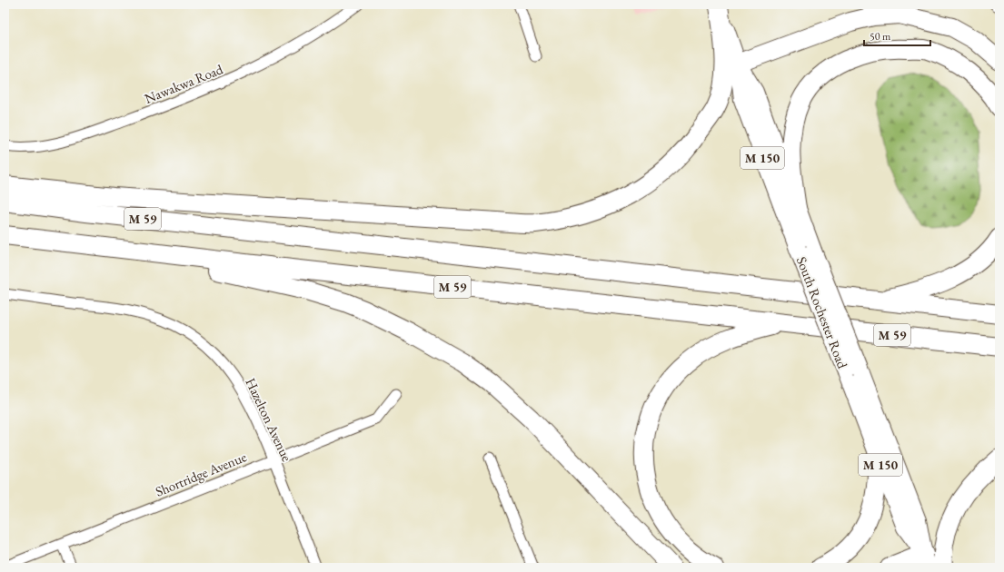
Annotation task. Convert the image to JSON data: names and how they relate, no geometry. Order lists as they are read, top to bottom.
{
  "streets": {
    "highway": ["M 59"],
    "main road": ["M 150", "South Rochester Road"],
    "street": ["Nawakwa Road", "Hazelton Avenue", "Shortridge Avenue"]
  },
  "crossings": [
    ["Hazelton Avenue", "Shortridge Avenue"]
  ],
  "scale_bar": "50 m"
}
